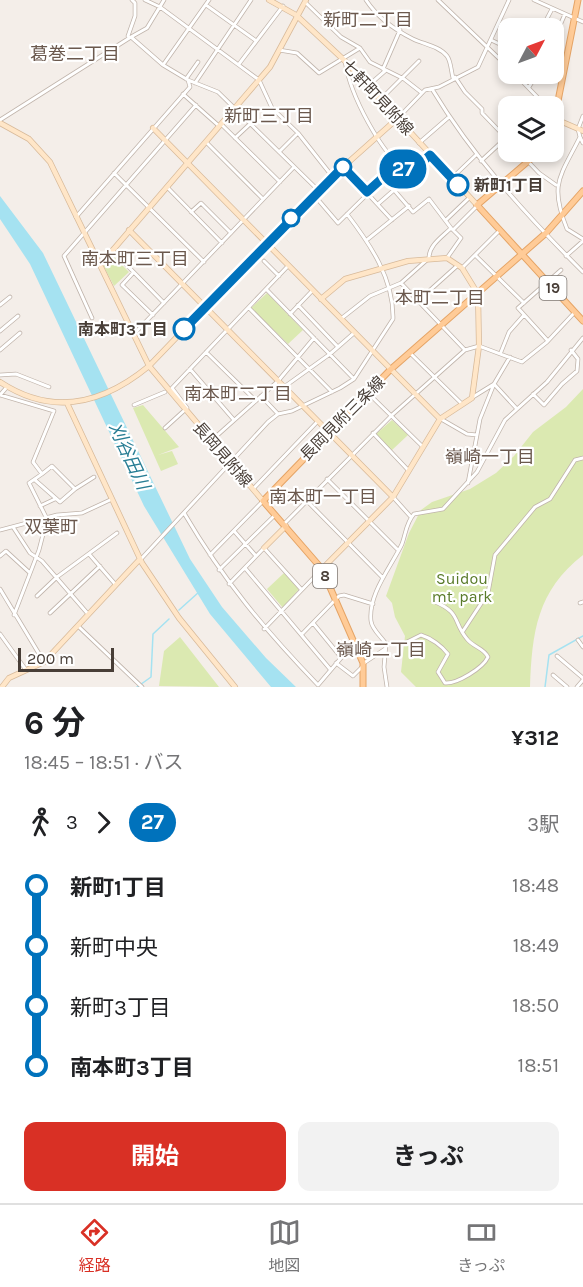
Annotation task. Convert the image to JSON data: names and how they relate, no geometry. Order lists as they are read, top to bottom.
{
  "streets": {
    "main road": ["19", "長岡見附三条線", "8"],
    "street": ["七軒町見附線", "長岡見附線"]
  },
  "crossings": [
    ["19", "長岡見附三条線"],
    ["長岡見附三条線", "長岡見附線"],
    ["長岡見附三条線", "8"],
    ["長岡見附線", "8"]
  ],
  "districts": [
    "新町二丁目",
    "葛巻二丁目",
    "新町三丁目",
    "南本町三丁目",
    "本町二丁目",
    "南本町二丁目",
    "嶺崎一丁目",
    "南本町一丁目",
    "双葉町",
    "嶺崎二丁目"
  ],
  "water": ["刈谷田川"],
  "parks": ["Suidou mt. park"],
  "places": ["新町1丁目", "南本町3丁目"],
  "lines": ["bus line 27"],
  "scale_bar": "200 m",
  "north": "top right",
  "page": {
    "on_map": "27",
    "scale": "200 m",
    "heading": ["6 分", "18:45 – 18:51 · バス", "¥312"],
    "legs": ["3", "27", "3駅"],
    "list": [
      {
        "name": "新町1丁目",
        "value": "18:48"
      },
      {
        "name": "新町中央",
        "value": "18:49"
      },
      {
        "name": "新町3丁目",
        "value": "18:50"
      },
      {
        "name": "南本町3丁目",
        "value": "18:51"
      }
    ],
    "buttons": ["開始", "きっぷ"],
    "tabs": ["経路", "地図", "きっぷ"]
  }
}
